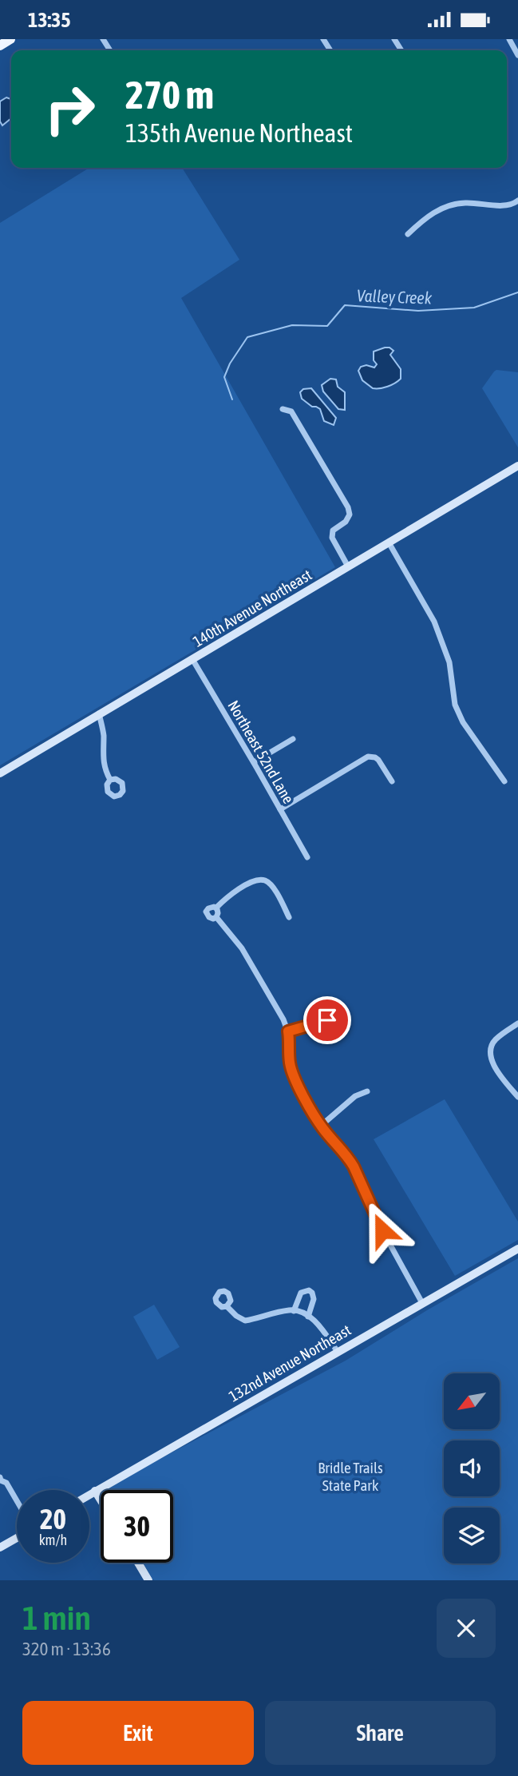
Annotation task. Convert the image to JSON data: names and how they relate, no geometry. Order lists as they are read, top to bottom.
{
  "streets": {
    "street": ["140th Avenue Northeast", "Northeast 52nd Lane", "132nd Avenue Northeast"]
  },
  "crossings": [
    ["140th Avenue Northeast", "Northeast 52nd Lane"]
  ],
  "water": ["Valley Creek"],
  "parks": ["Bridle Trails State Park"],
  "north": "bottom left",
  "page": {
    "status": "13:35",
    "turn": ["270 m", "135th Avenue Northeast"],
    "speed": "20 km/h",
    "limit": "30",
    "heading": ["1 min", "320 m · 13:36"],
    "buttons": ["Exit", "Share"]
  }
}
